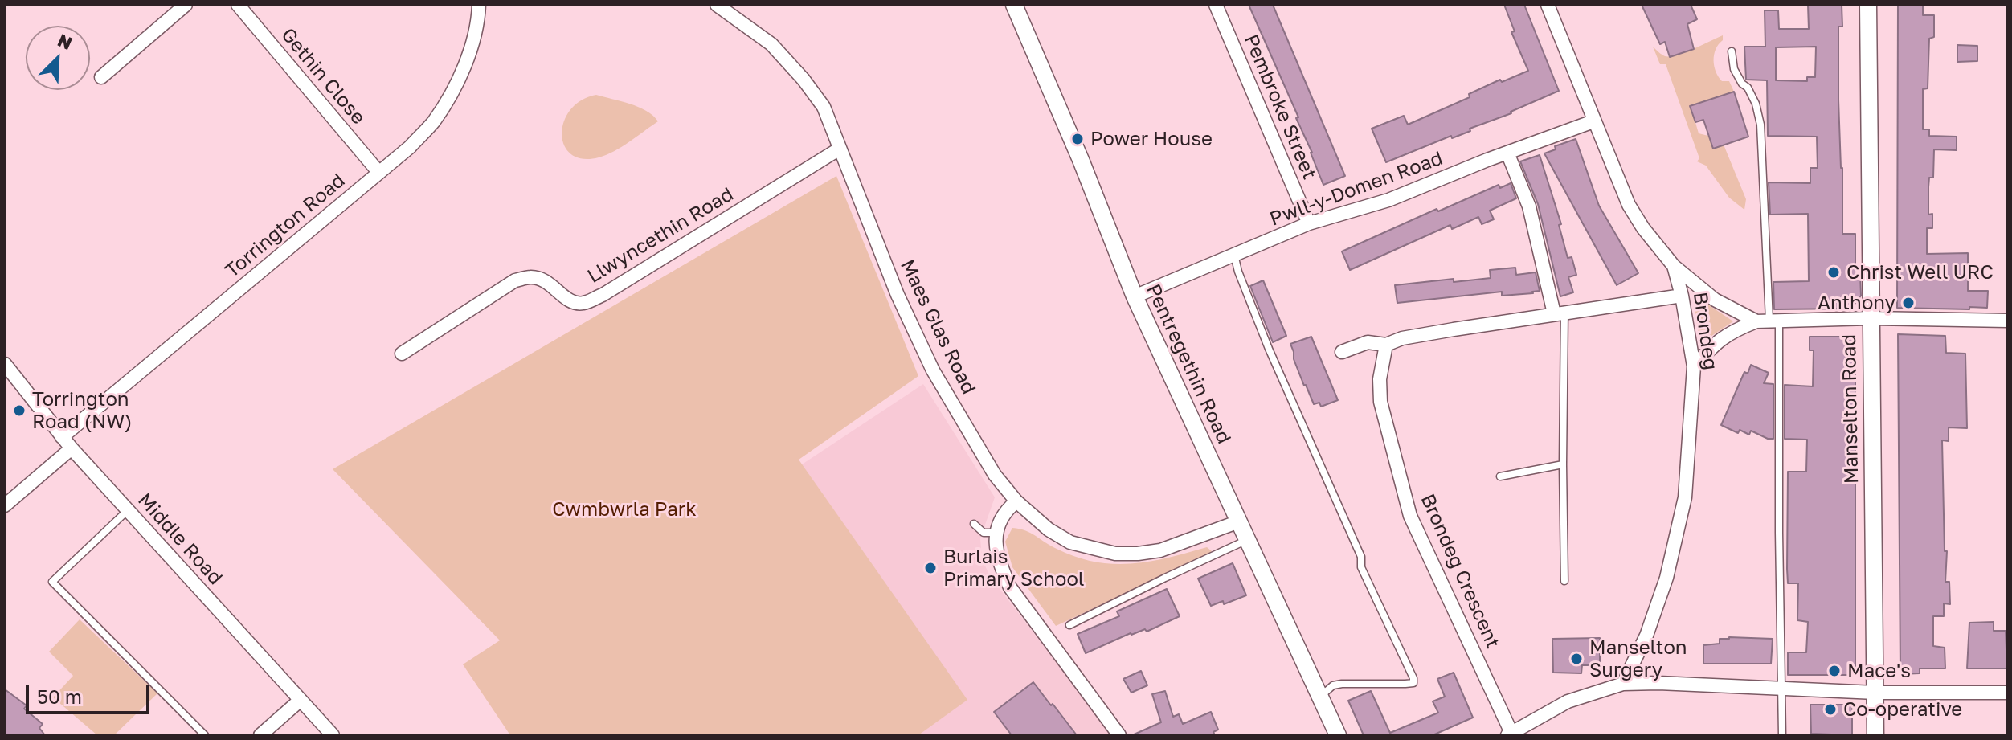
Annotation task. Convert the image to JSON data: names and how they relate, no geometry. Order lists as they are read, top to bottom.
{
  "streets": {
    "street": [
      "Gethin Close",
      "Pembroke Street",
      "Pwll-y-Domen Road",
      "Torrington Road",
      "Llwyncethin Road",
      "Maes Glas Road",
      "Brondeg",
      "Pentregethin Road",
      "Manselton Road",
      "Middle Road",
      "Brondeg Crescent"
    ]
  },
  "crossings": [
    ["Gethin Close", "Torrington Road"],
    ["Pembroke Street", "Pwll-y-Domen Road"],
    ["Pwll-y-Domen Road", "Brondeg"],
    ["Pwll-y-Domen Road", "Pentregethin Road"],
    ["Torrington Road", "Middle Road"],
    ["Llwyncethin Road", "Maes Glas Road"],
    ["Maes Glas Road", "Pentregethin Road"]
  ],
  "parks": ["Cwmbwrla Park"],
  "places": [
    "Power House",
    "Christ Well URC",
    "Anthony",
    "Torrington Road (NW)",
    "Burlais Primary School",
    "Manselton Surgery",
    "Mace's",
    "Co-operative"
  ],
  "scale_bar": "50 m",
  "north": "top right"
}
